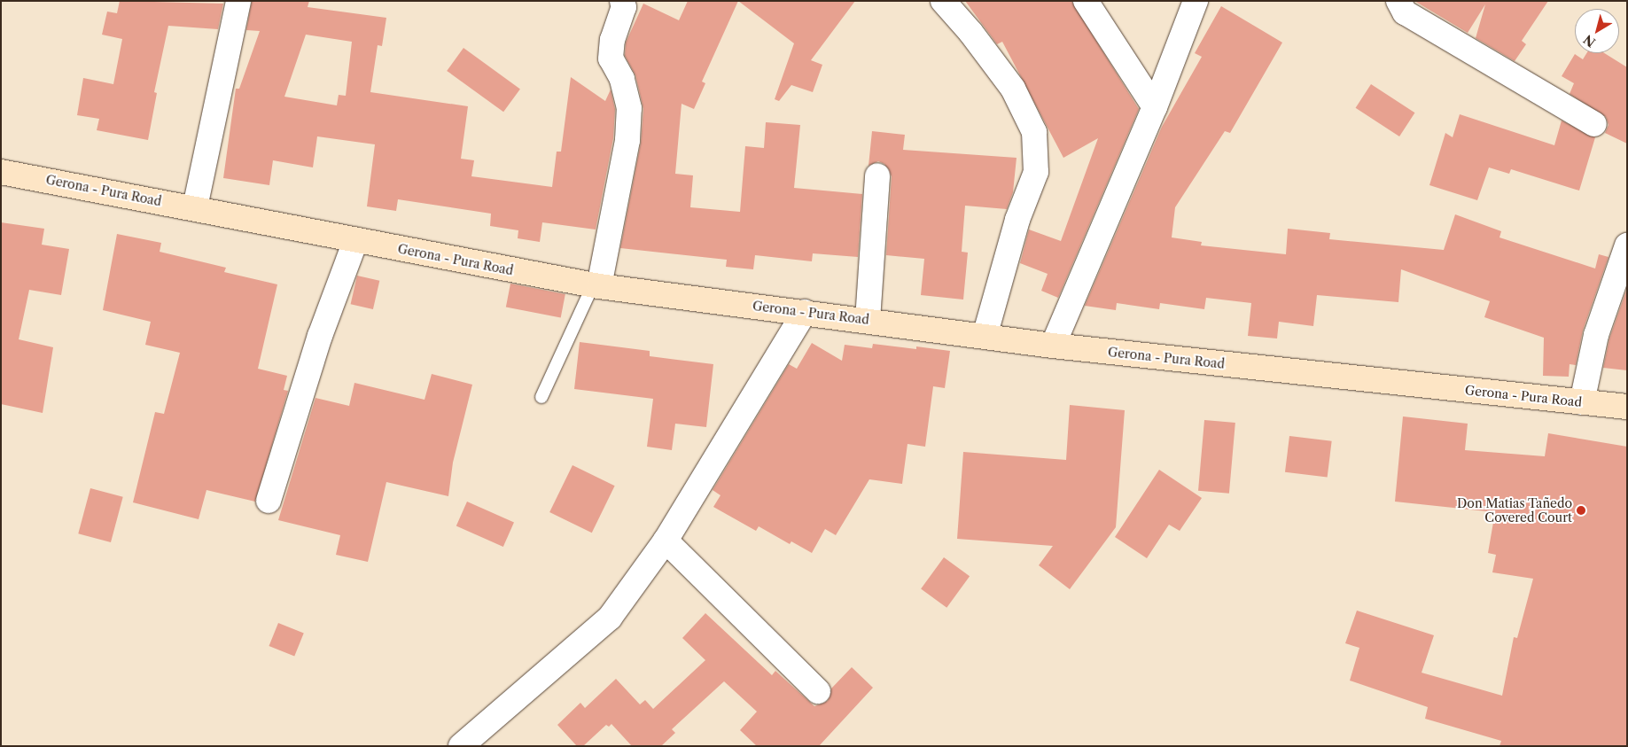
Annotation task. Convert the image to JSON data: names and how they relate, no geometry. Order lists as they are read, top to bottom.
{
  "streets": {
    "main road": ["Gerona - Pura Road"]
  },
  "places": ["Don Matias Tañedo Covered Court"],
  "north": "bottom left"
}
